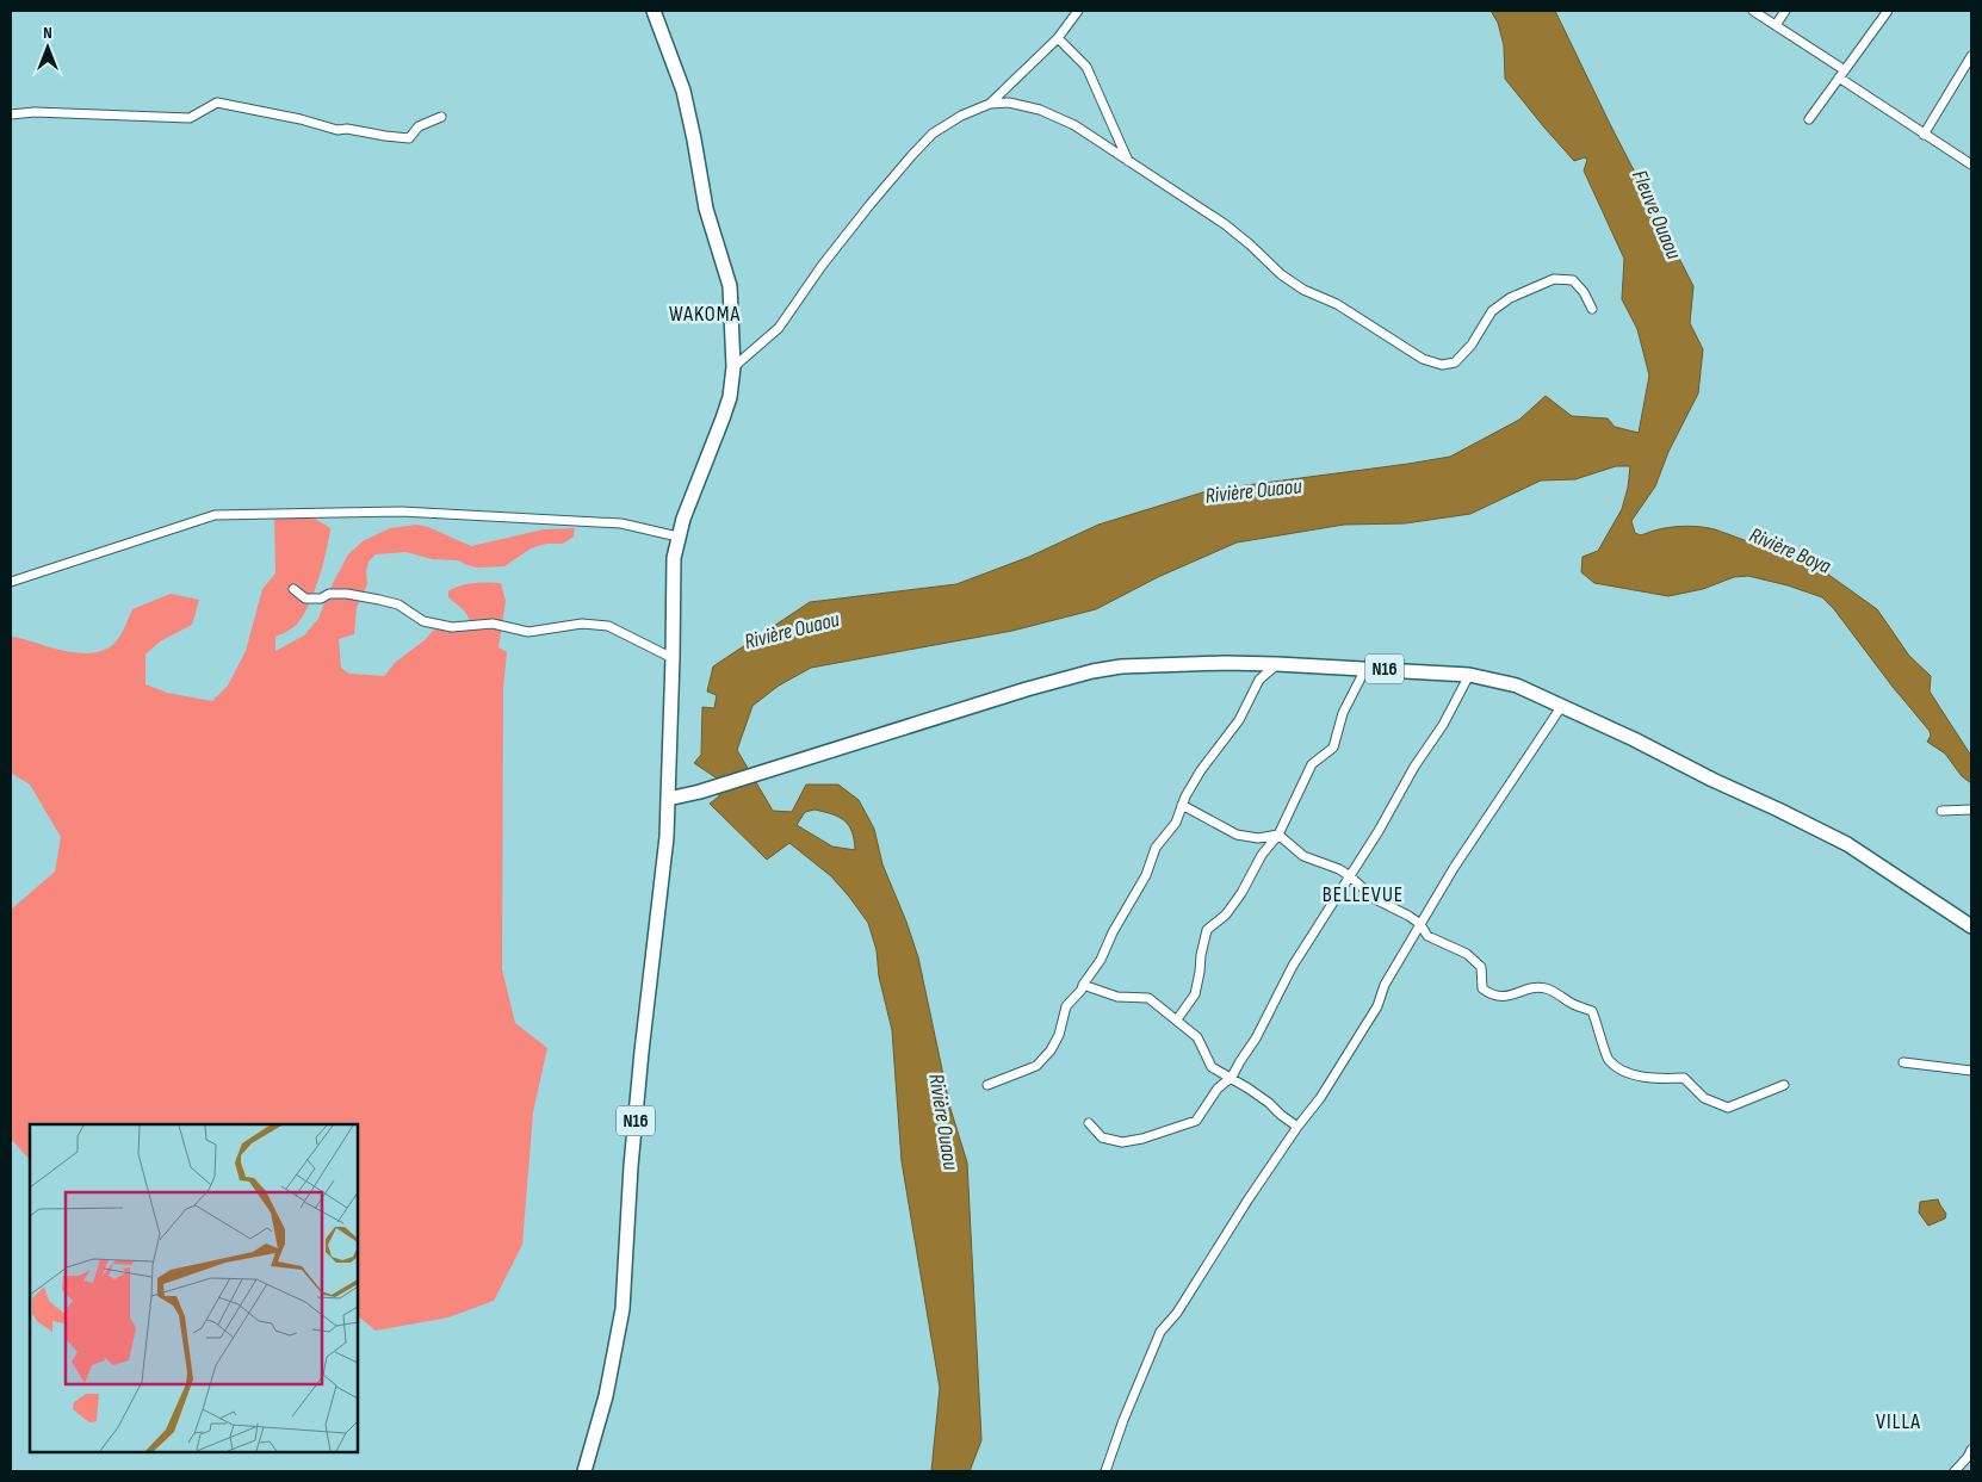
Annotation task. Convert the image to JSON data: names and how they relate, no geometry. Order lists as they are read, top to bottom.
{
  "streets": {
    "main road": ["N16"]
  },
  "districts": ["WAKOMA", "BELLEVUE", "VILLA"],
  "water": ["Fleuve Ouaou", "Rivière Ouaou", "Rivière Boya"],
  "north": "top"
}
